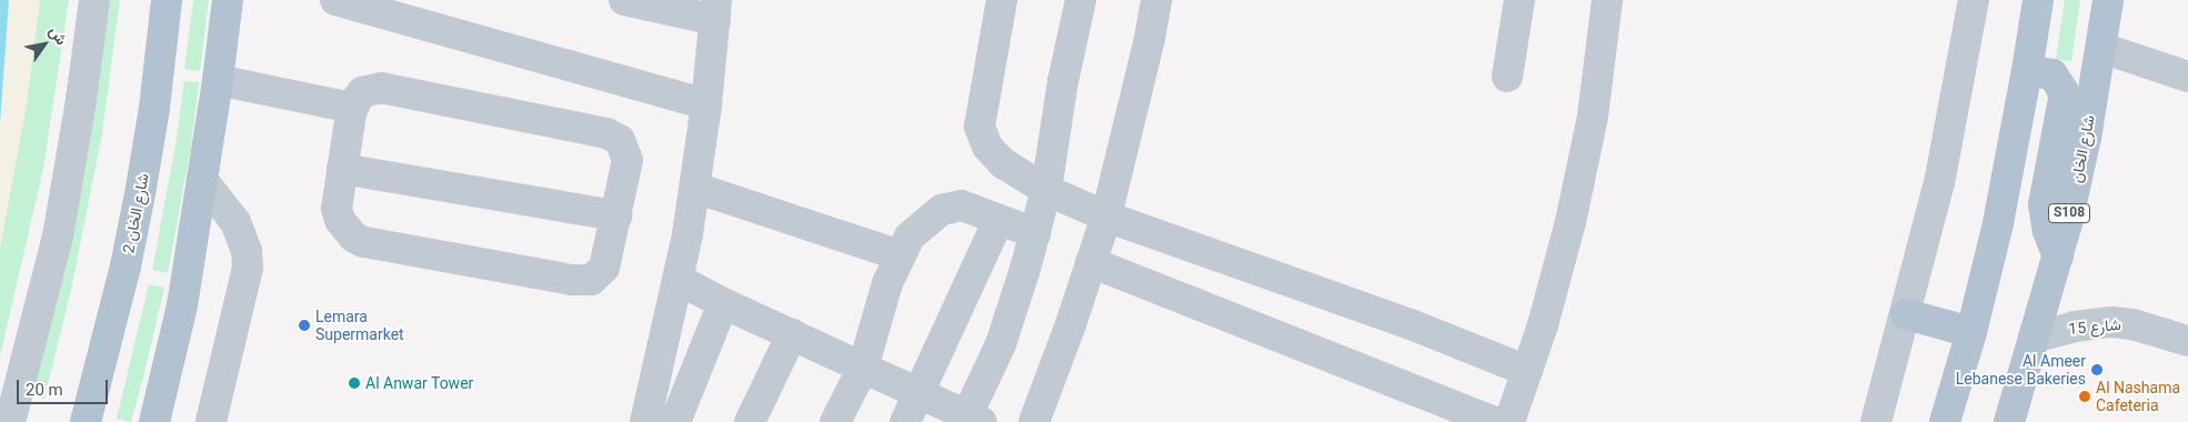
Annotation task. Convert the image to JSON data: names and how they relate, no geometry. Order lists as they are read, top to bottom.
{
  "streets": {
    "main road": ["شارع الخان", "شارع الخان 2", "S108"],
    "street": ["شارع 15"]
  },
  "crossings": [
    ["شارع الخان", "شارع 15"]
  ],
  "places": [
    "Lemara Supermarket",
    "Al Ameer Lebanese Bakeries",
    "Al Anwar Tower",
    "Al Nashama Cafeteria"
  ],
  "scale_bar": "20 m",
  "north": "top right"
}
